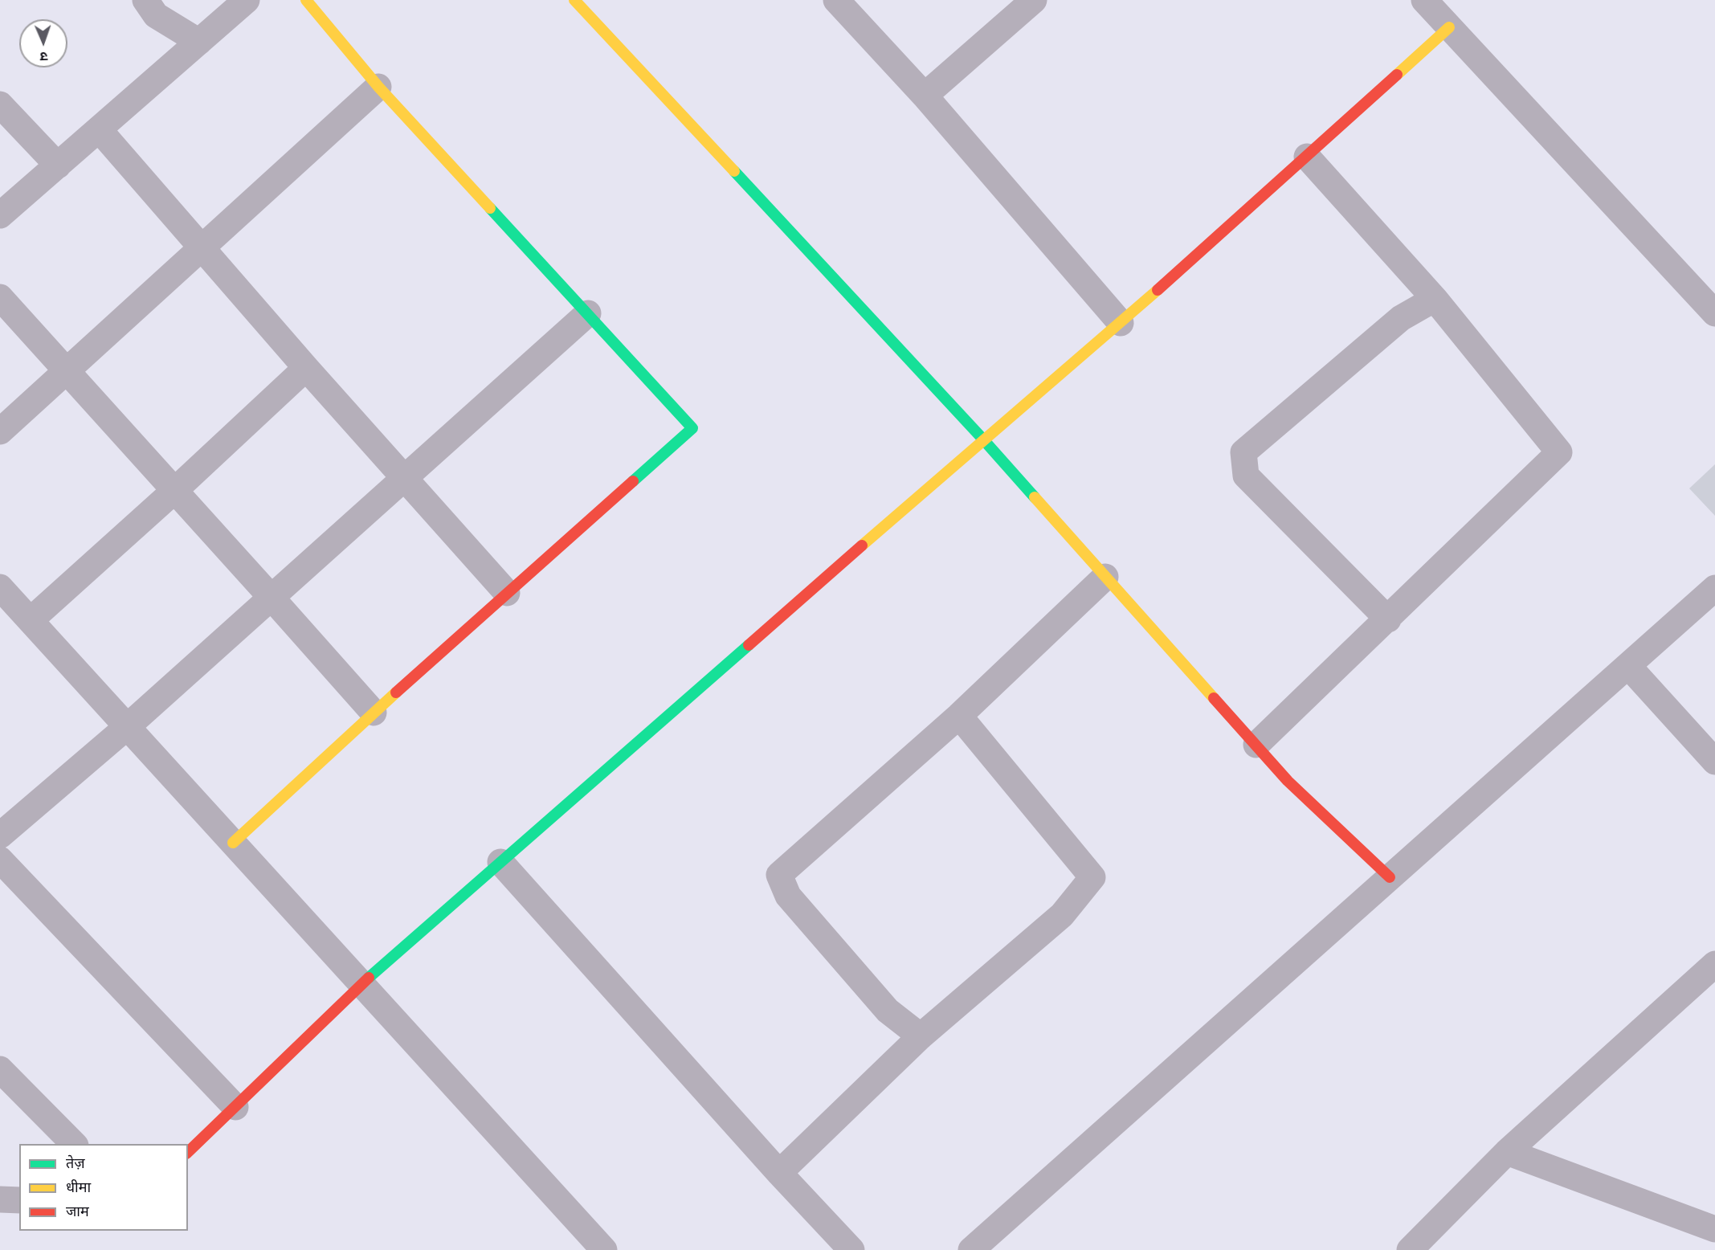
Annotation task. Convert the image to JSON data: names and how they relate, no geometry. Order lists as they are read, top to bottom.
{
  "legend": ["तेज़", "धीमा", "जाम"],
  "north": "bottom"
}
